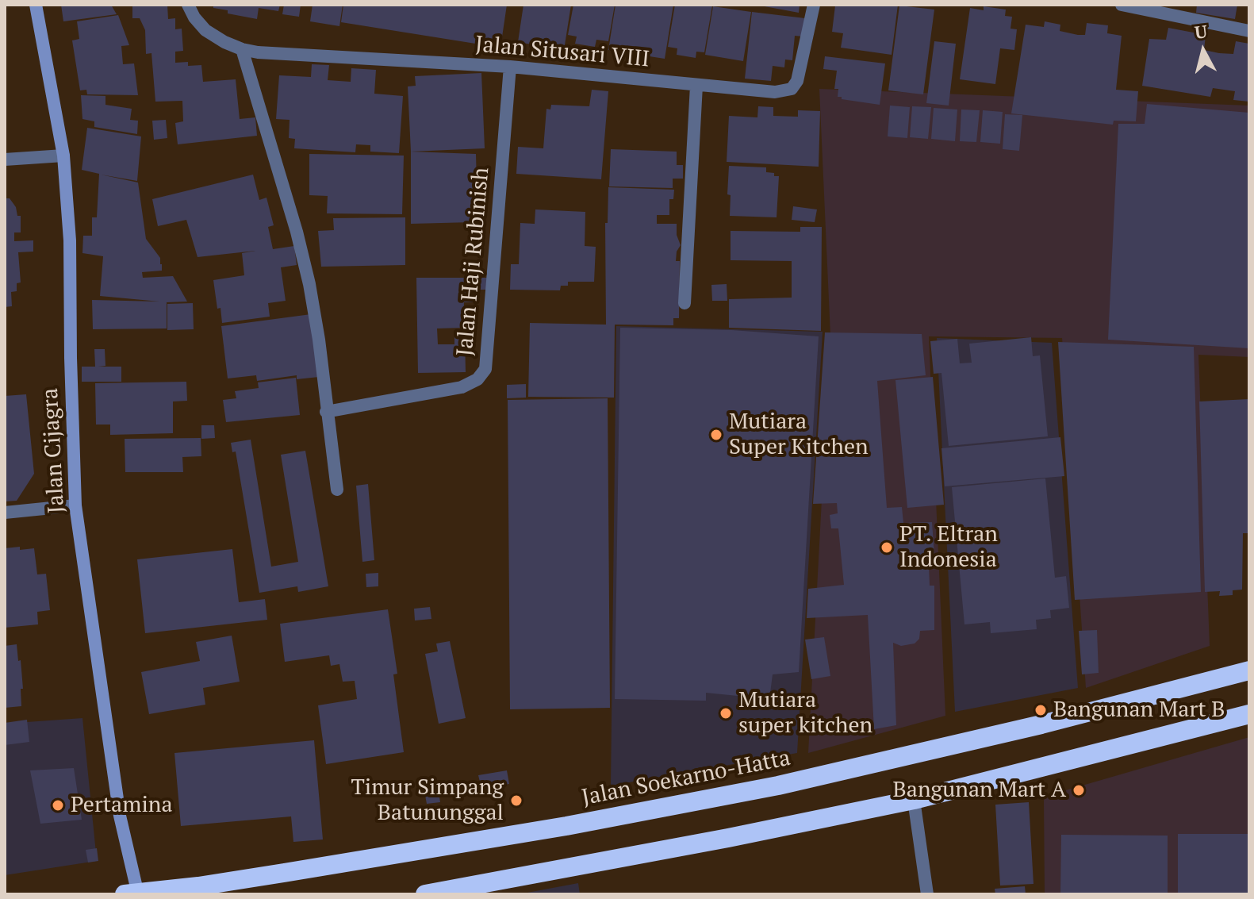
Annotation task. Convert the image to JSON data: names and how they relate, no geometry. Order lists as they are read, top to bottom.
{
  "streets": {
    "highway": ["Jalan Soekarno-Hatta"],
    "street": ["Jalan Situsari VIII", "Jalan Haji Rubinish", "Jalan Cijagra"]
  },
  "crossings": [
    ["Jalan Situsari VIII", "Jalan Haji Rubinish"],
    ["Jalan Cijagra", "Jalan Soekarno-Hatta"]
  ],
  "places": [
    "Mutiara Super Kitchen",
    "PT. Eltran Indonesia",
    "Bangunan Mart B",
    "Mutiara super kitchen",
    "Bangunan Mart A",
    "Timur Simpang Batununggal",
    "Pertamina"
  ],
  "north": "top"
}
